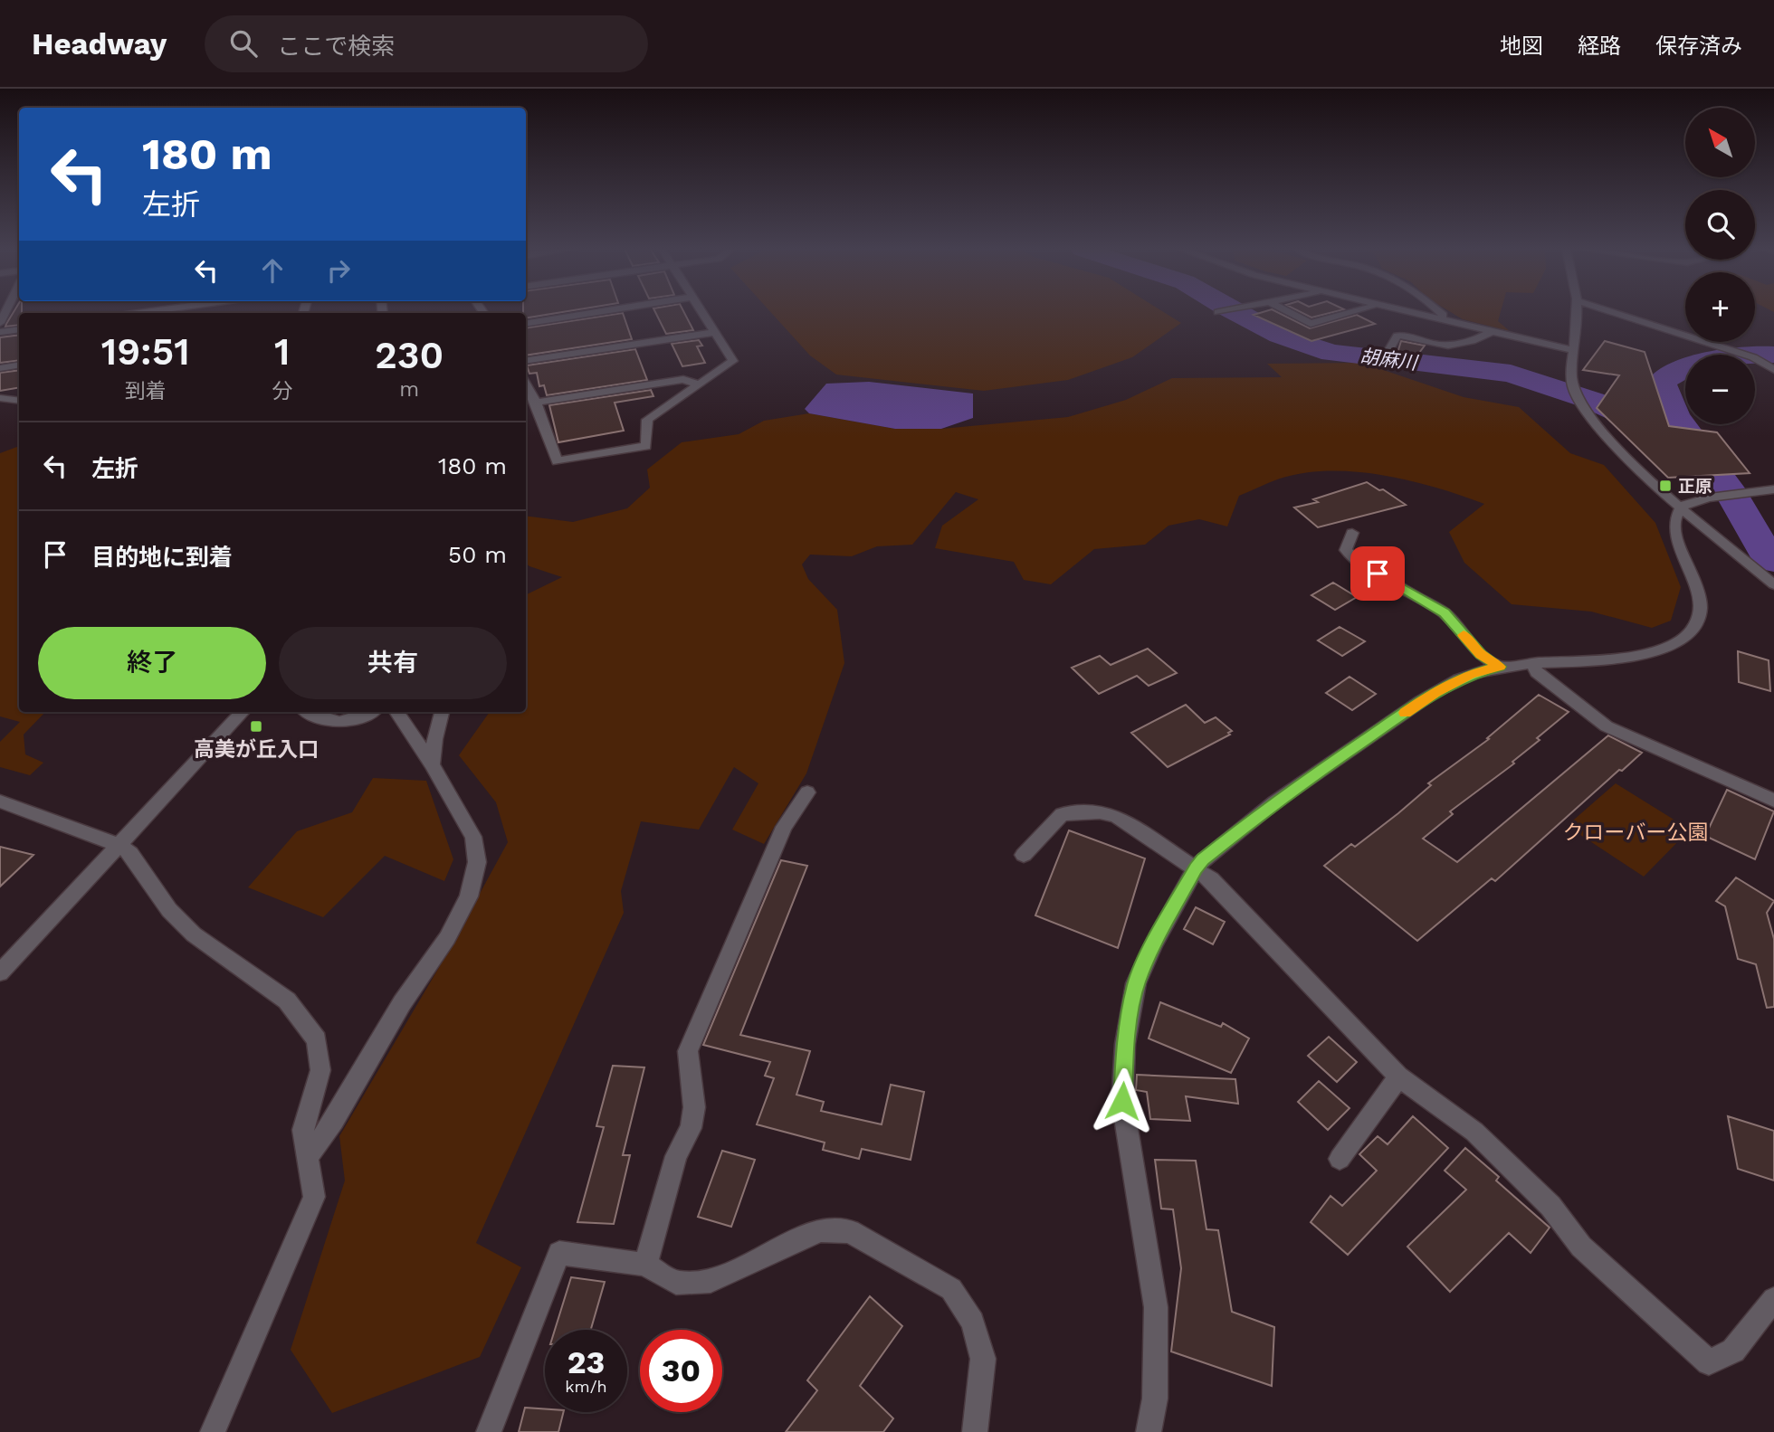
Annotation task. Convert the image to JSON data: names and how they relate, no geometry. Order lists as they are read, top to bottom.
{
  "water": ["胡麻川"],
  "parks": ["クローバー公園"],
  "places": {
    "transit": ["正原", "高美が丘入口"]
  },
  "north": "top left",
  "page": {
    "header": "Headway",
    "search": "ここで検索",
    "nav": ["地図", "経路", "保存済み"],
    "map_buttons": ["+", "−"],
    "turn": ["180 m", "左折"],
    "eta": [
      "19:51",
      "到着",
      "1",
      "分",
      "230",
      "m"
    ],
    "list": [
      {
        "name": "左折",
        "value": "180 m"
      },
      {
        "name": "目的地に到着",
        "value": "50 m"
      }
    ],
    "buttons": ["終了", "共有"],
    "speed": "23 km/h",
    "limit": "30"
  }
}
